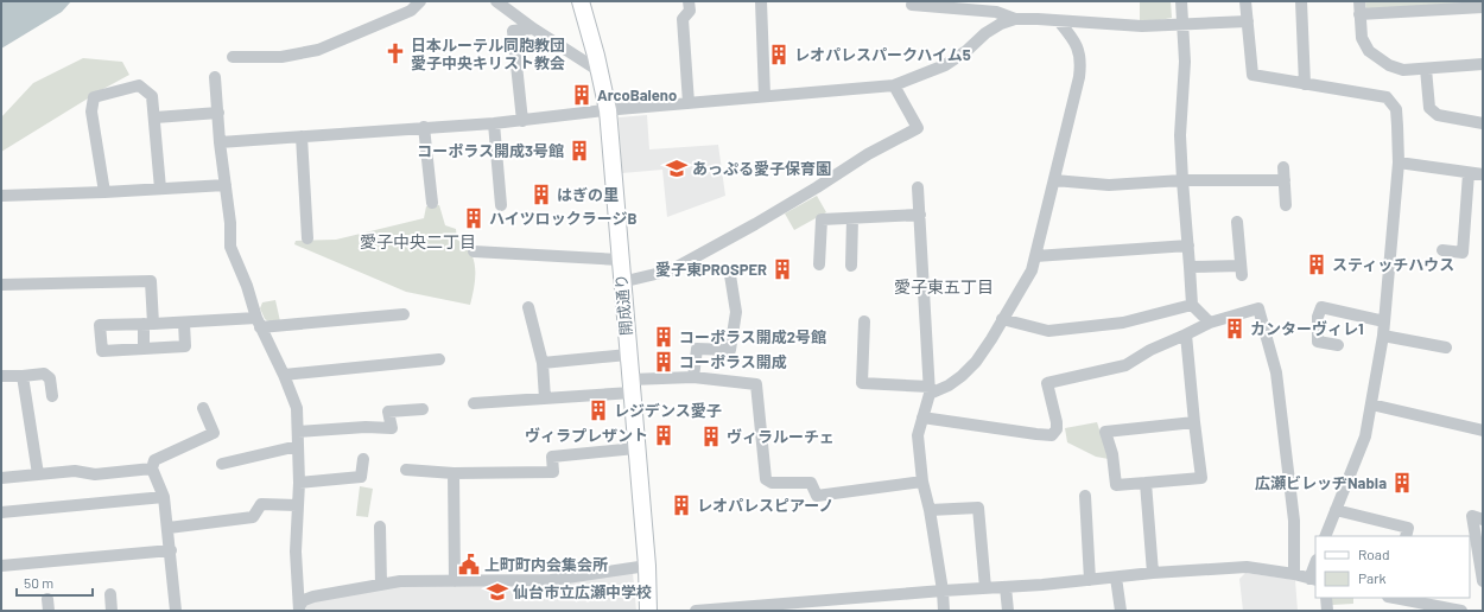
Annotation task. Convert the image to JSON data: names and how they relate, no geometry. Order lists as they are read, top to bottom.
{
  "streets": {
    "street": ["開成通り"]
  },
  "districts": ["愛子中央二丁目", "愛子東五丁目"],
  "places": {
    "church": ["日本ルーテル同胞教団 愛子中央キリスト教会"],
    "building": [
      "レオパレスパークハイム5",
      "ArcoBaleno",
      "コーポラス開成3号館",
      "はぎの里",
      "ハイツロックラージB",
      "スティッチハウス",
      "愛子東PROSPER",
      "カンターヴィレ1",
      "コーポラス開成2号館",
      "コーポラス開成",
      "レジデンス愛子",
      "ヴィラプレザント",
      "ヴィラルーチェ",
      "広瀬ビレッヂNabia",
      "レオパレスピアーノ"
    ],
    "school or university": ["あっぷる愛子保育園", "仙台市立広瀬中学校"],
    "public building": ["上町町内会集会所"]
  },
  "legend": ["Road", "Park"],
  "scale_bar": "50 m"
}
